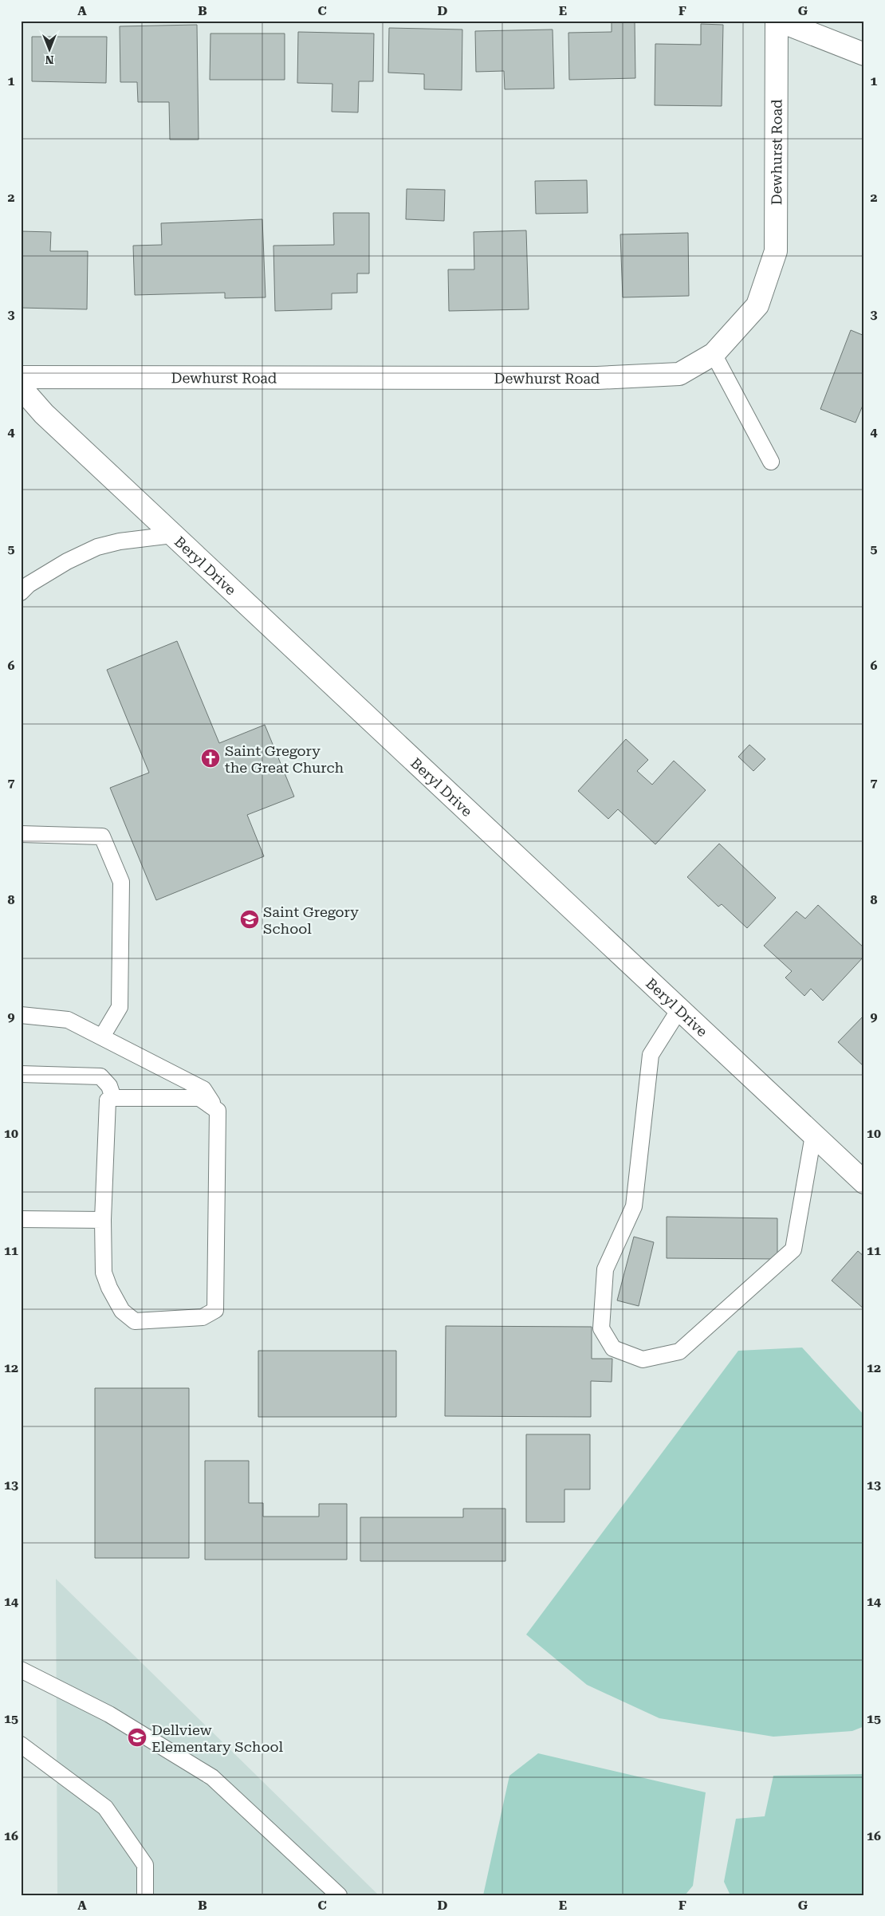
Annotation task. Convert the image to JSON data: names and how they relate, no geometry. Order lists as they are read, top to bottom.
{
  "streets": {
    "street": ["Dewhurst Road", "Beryl Drive"]
  },
  "places": {
    "church": ["Saint Gregory the Great Church"],
    "school or university": ["Saint Gregory School", "Dellview Elementary School"]
  },
  "north": "bottom",
  "grid": {
    "columns": [
      "A",
      "B",
      "C",
      "D",
      "E",
      "F",
      "G"
    ],
    "rows": [
      "1",
      "2",
      "3",
      "4",
      "5",
      "6",
      "7",
      "8",
      "9",
      "10",
      "11",
      "12",
      "13",
      "14",
      "15",
      "16"
    ]
  }
}
